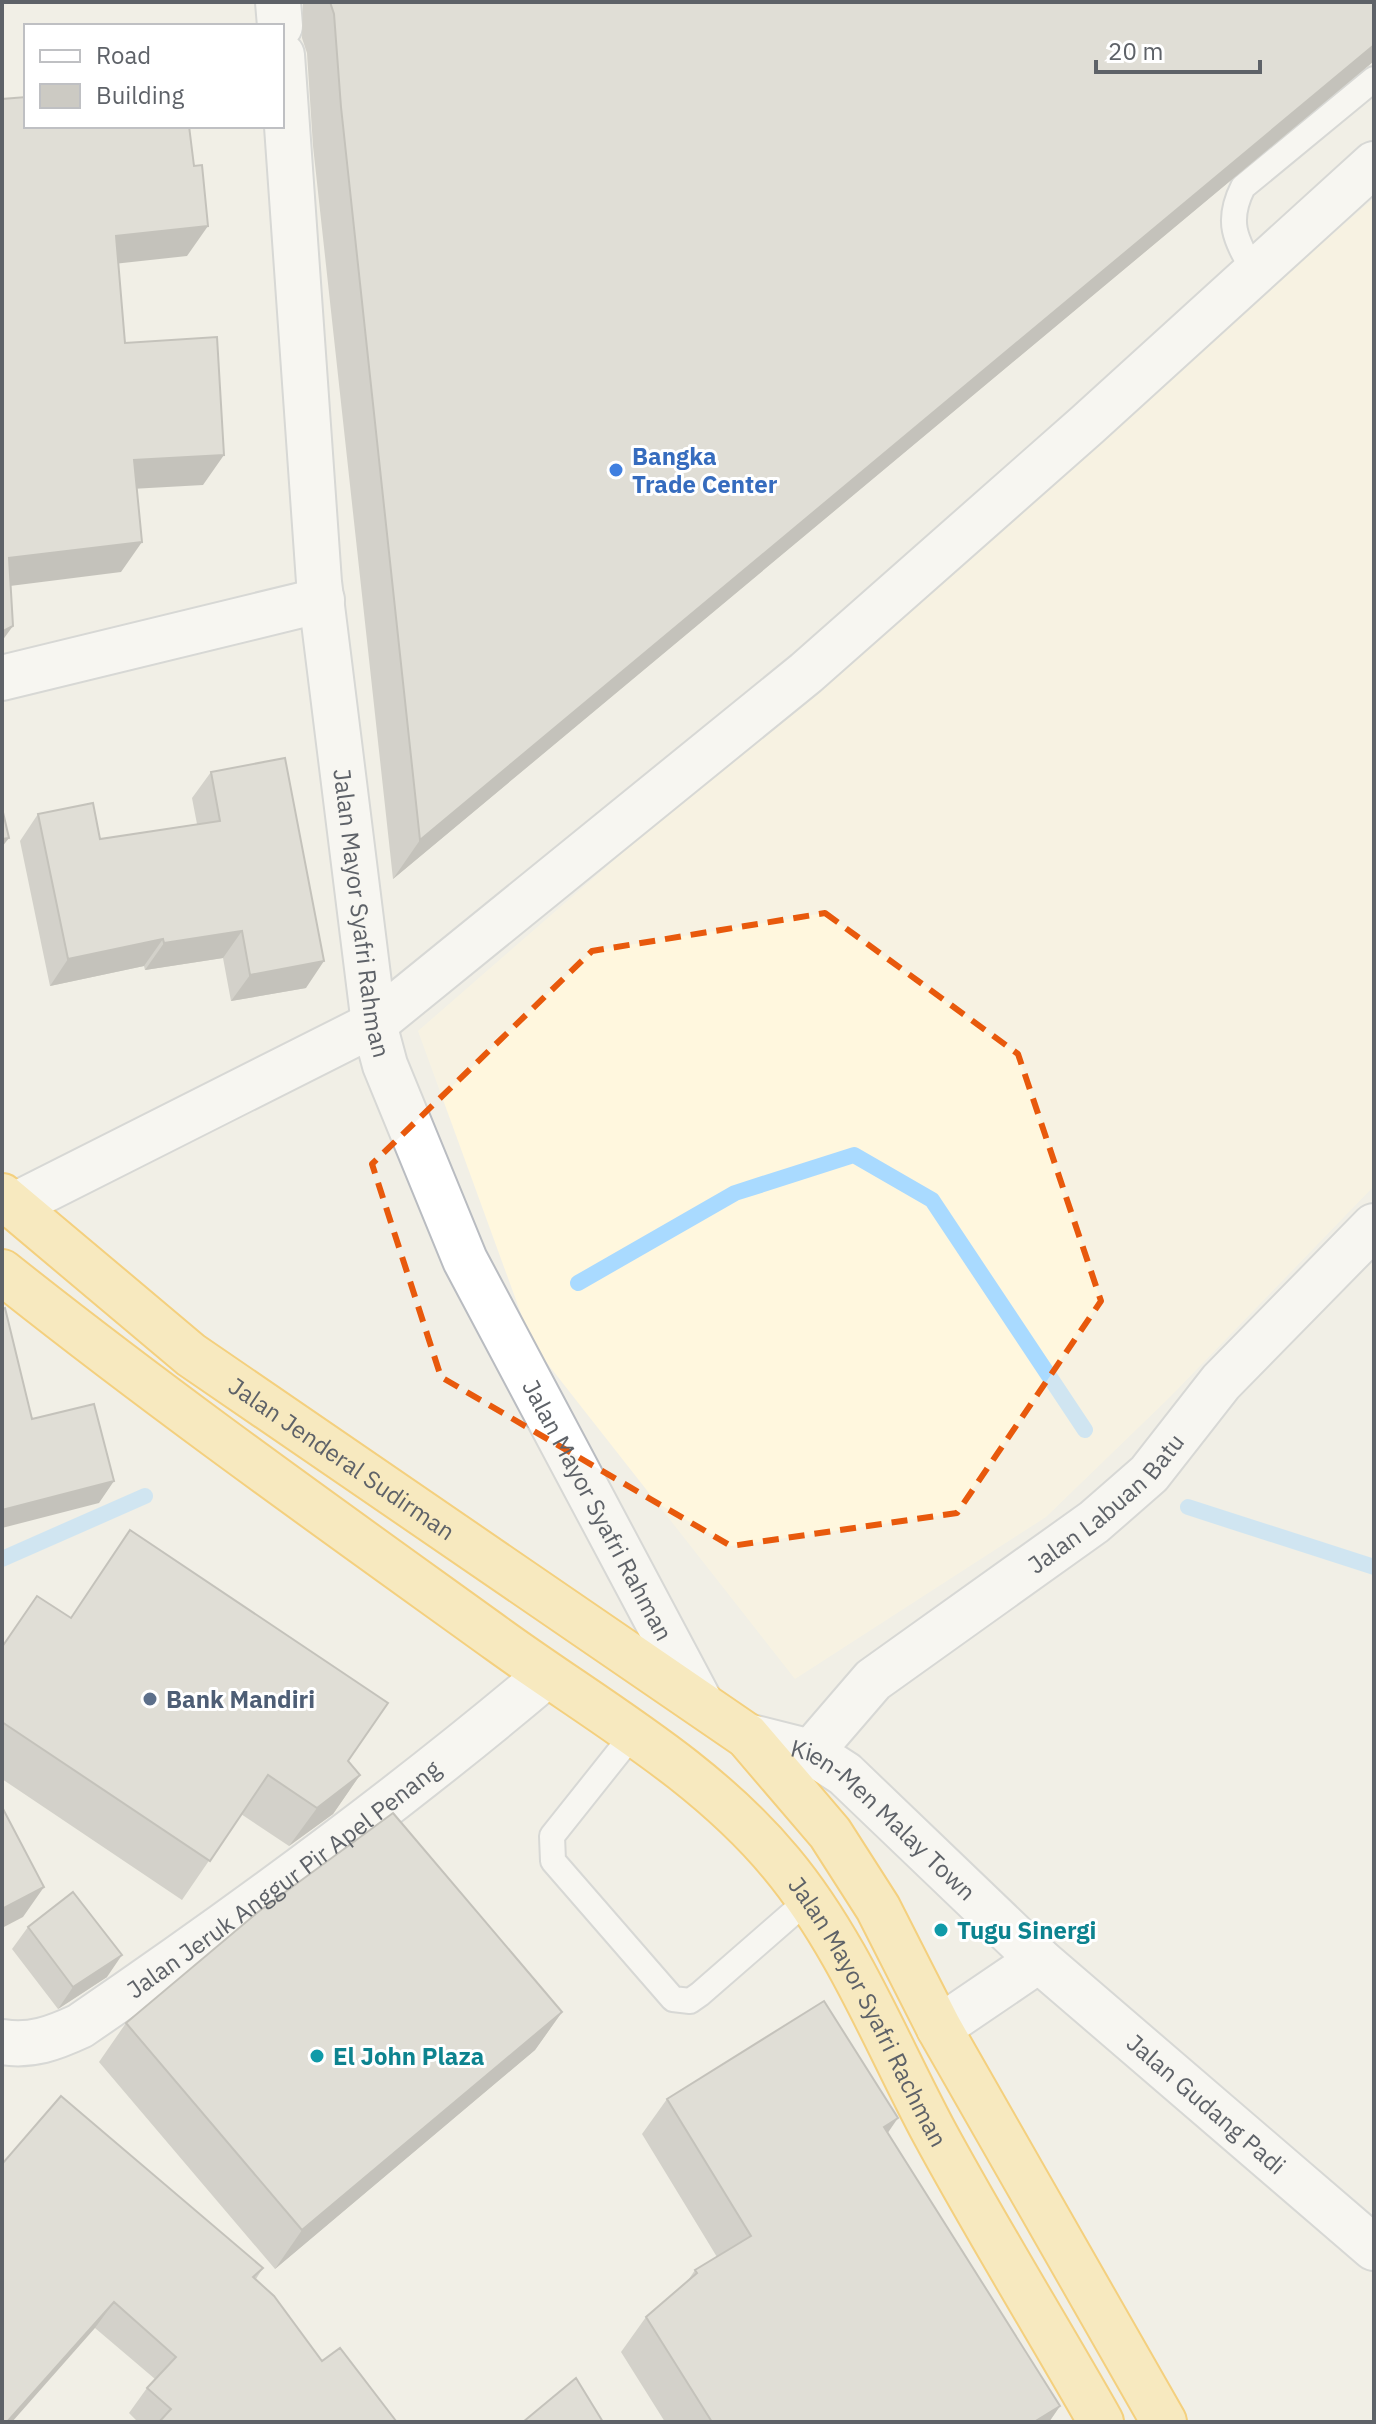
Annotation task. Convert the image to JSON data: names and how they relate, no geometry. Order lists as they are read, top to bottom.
{
  "streets": {
    "highway": ["Jalan Jenderal Sudirman", "Jalan Mayor Syafri Rachman"],
    "street": [
      "Jalan Mayor Syafri Rahman",
      "Jalan Labuan Batu",
      "Kien-Men Malay Town",
      "Jalan Jeruk Anggur Pir Apel Penang",
      "Jalan Gudang Padi"
    ]
  },
  "crossings": [
    ["Jalan Mayor Syafri Rahman", "Jalan Jenderal Sudirman"],
    ["Jalan Labuan Batu", "Kien-Men Malay Town"],
    ["Kien-Men Malay Town", "Jalan Gudang Padi"],
    ["Jalan Jeruk Anggur Pir Apel Penang", "Jalan Mayor Syafri Rachman"]
  ],
  "places": [
    "Bangka Trade Center",
    "Bank Mandiri",
    "Tugu Sinergi",
    "El John Plaza"
  ],
  "legend": ["Road", "Building"],
  "scale_bar": "20 m"
}
